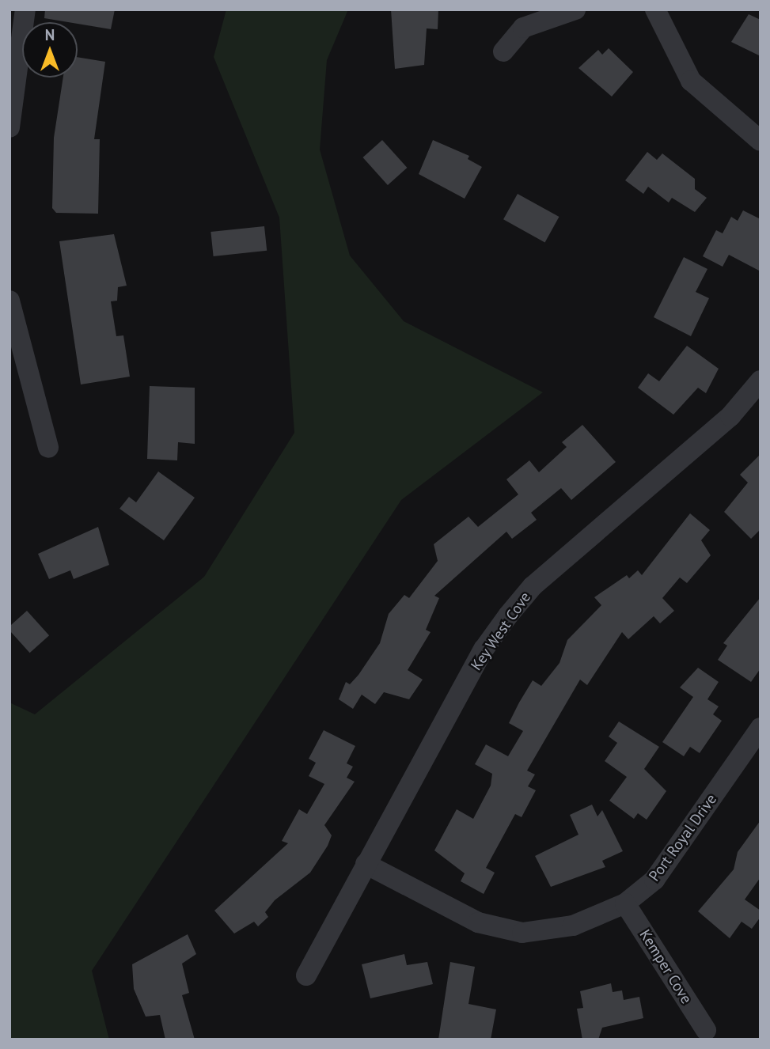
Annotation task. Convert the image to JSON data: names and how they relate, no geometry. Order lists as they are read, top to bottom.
{
  "streets": {
    "street": ["Key West Cove", "Port Royal Drive", "Kemper Cove"]
  },
  "crossings": [
    ["Key West Cove", "Port Royal Drive"],
    ["Port Royal Drive", "Kemper Cove"]
  ],
  "north": "top"
}
